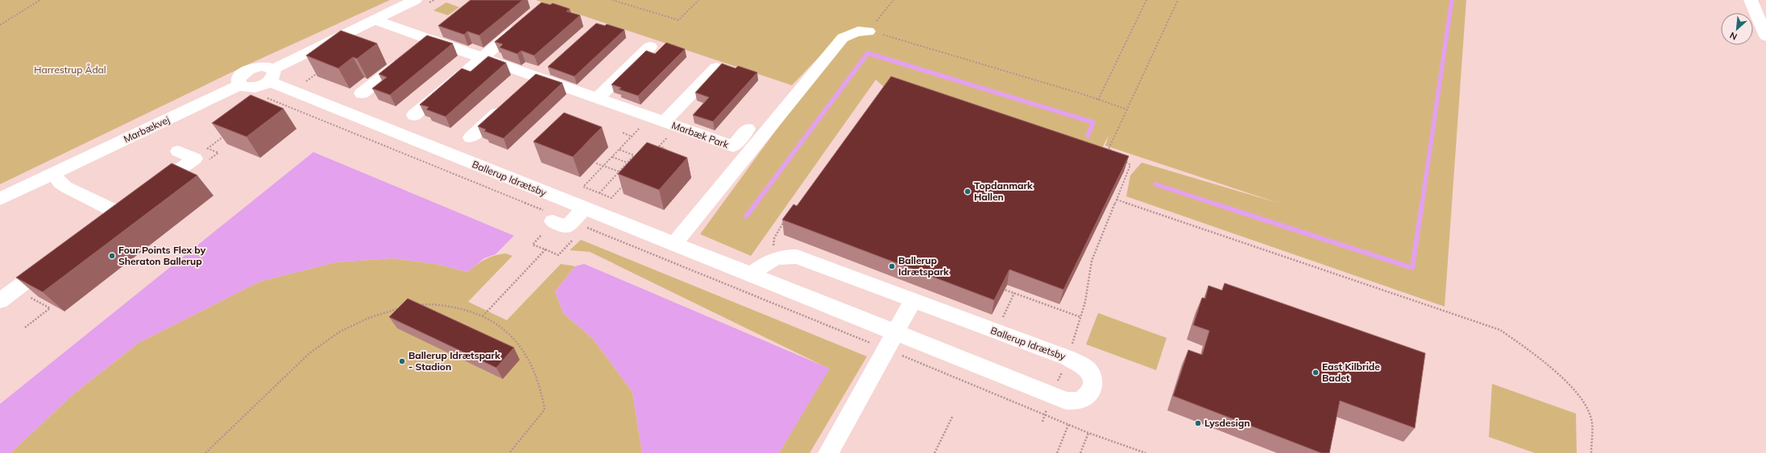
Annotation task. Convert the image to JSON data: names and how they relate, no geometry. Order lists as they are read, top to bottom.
{
  "streets": {
    "main road": ["Marbækvej", "Marbæk Park", "Ballerup Idrætsby"]
  },
  "crossings": [
    ["Marbækvej", "Ballerup Idrætsby"]
  ],
  "parks": ["Harrestrup Ådal"],
  "places": [
    "Topdanmark Hallen",
    "Four Points Flex by Sheraton Ballerup",
    "Ballerup Idrætspark",
    "Ballerup Idrætspark - Stadion",
    "East Kilbride Badet",
    "Lysdesign"
  ],
  "north": "bottom left"
}
